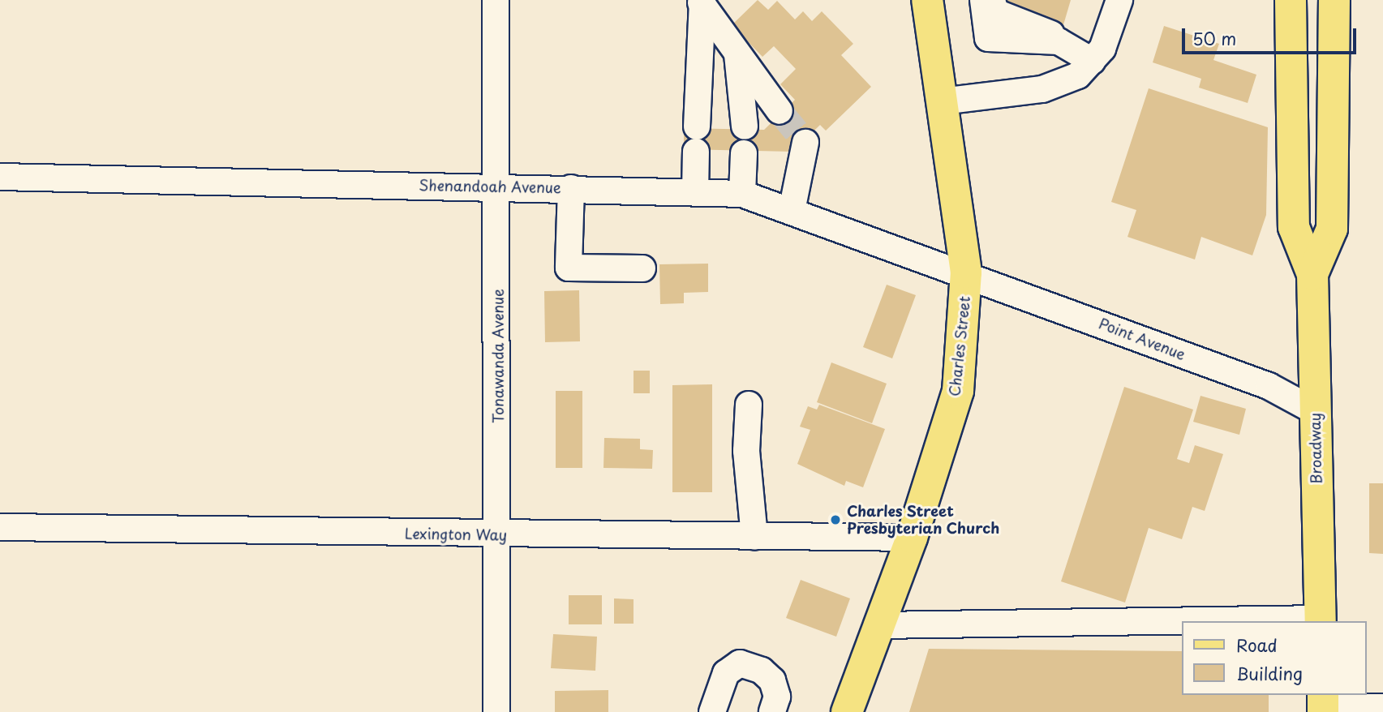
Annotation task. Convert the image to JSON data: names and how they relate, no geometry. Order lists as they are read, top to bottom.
{
  "streets": {
    "main road": ["Charles Street", "Broadway"],
    "street": [
      "Shenandoah Avenue",
      "Point Avenue",
      "Tonawanda Avenue",
      "Lexington Way"
    ]
  },
  "crossings": [
    ["Shenandoah Avenue", "Point Avenue"],
    ["Shenandoah Avenue", "Charles Street"],
    ["Shenandoah Avenue", "Tonawanda Avenue"],
    ["Point Avenue", "Charles Street"],
    ["Point Avenue", "Broadway"],
    ["Charles Street", "Lexington Way"],
    ["Tonawanda Avenue", "Lexington Way"]
  ],
  "places": ["Charles Street Presbyterian Church"],
  "legend": ["Road", "Building"],
  "scale_bar": "50 m"
}
